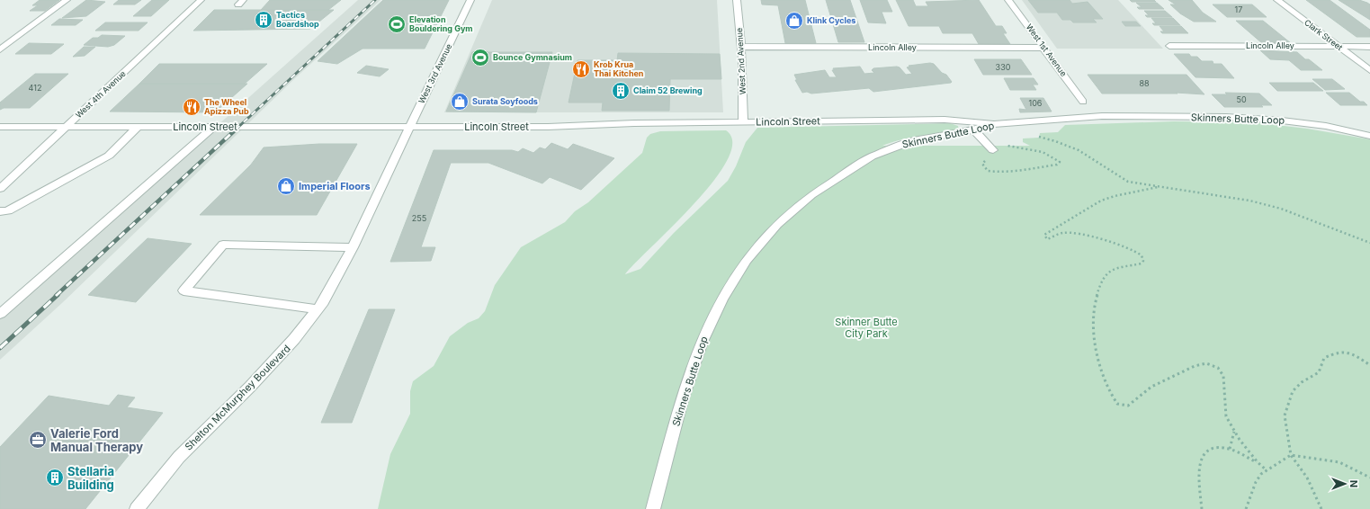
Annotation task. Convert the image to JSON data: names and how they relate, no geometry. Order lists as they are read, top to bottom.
{
  "streets": {
    "street": [
      "Clark Street",
      "Lincoln Alley",
      "West 1st Avenue",
      "West 2nd Avenue",
      "West 3rd Avenue",
      "West 4th Avenue",
      "Skinners Butte Loop",
      "Lincoln Street",
      "Shelton McMurphey Boulevard"
    ]
  },
  "crossings": [
    ["Clark Street", "Lincoln Alley"],
    ["Lincoln Alley", "West 1st Avenue"],
    ["Lincoln Alley", "West 2nd Avenue"],
    ["West 2nd Avenue", "Lincoln Street"],
    ["West 3rd Avenue", "Lincoln Street"],
    ["West 3rd Avenue", "Shelton McMurphey Boulevard"],
    ["West 4th Avenue", "Lincoln Street"],
    ["Skinners Butte Loop", "Lincoln Street"],
    ["Lincoln Street", "Shelton McMurphey Boulevard"]
  ],
  "parks": ["Skinner Butte City Park"],
  "places": {
    "building": ["Tactics Boardshop", "Claim 52 Brewing", "Stellaria Building"],
    "shop": ["Klink Cycles", "Surata Soyfoods", "Imperial Floors"],
    "sports": ["Elevation Bouldering Gym", "Bounce Gymnasium"],
    "restaurant": ["Krob Krua Thai Kitchen", "The Wheel Apizza Pub"],
    "office": ["Valerie Ford Manual Therapy"]
  },
  "house_numbers": [
    "17",
    "330",
    "88",
    "412",
    "50",
    "106",
    "255"
  ],
  "north": "right"
}
